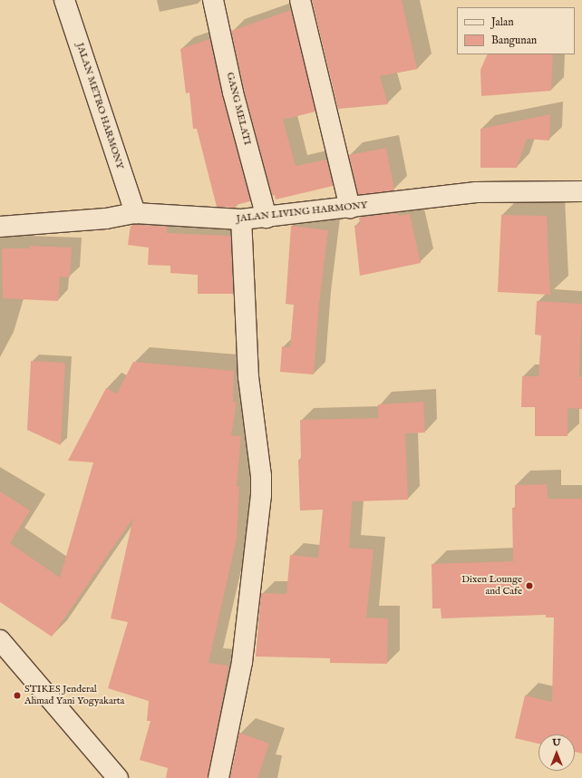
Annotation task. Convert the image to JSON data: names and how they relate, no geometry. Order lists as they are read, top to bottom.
{
  "streets": {
    "street": ["JALAN METRO HARMONY", "GANG MELATI", "JALAN LIVING HARMONY"]
  },
  "crossings": [
    ["JALAN METRO HARMONY", "JALAN LIVING HARMONY"],
    ["GANG MELATI", "JALAN LIVING HARMONY"]
  ],
  "places": ["Dixen Lounge and Cafe", "STIKES Jenderal Ahmad Yani Yogyakarta"],
  "legend": ["Jalan", "Bangunan"],
  "north": "top"
}
